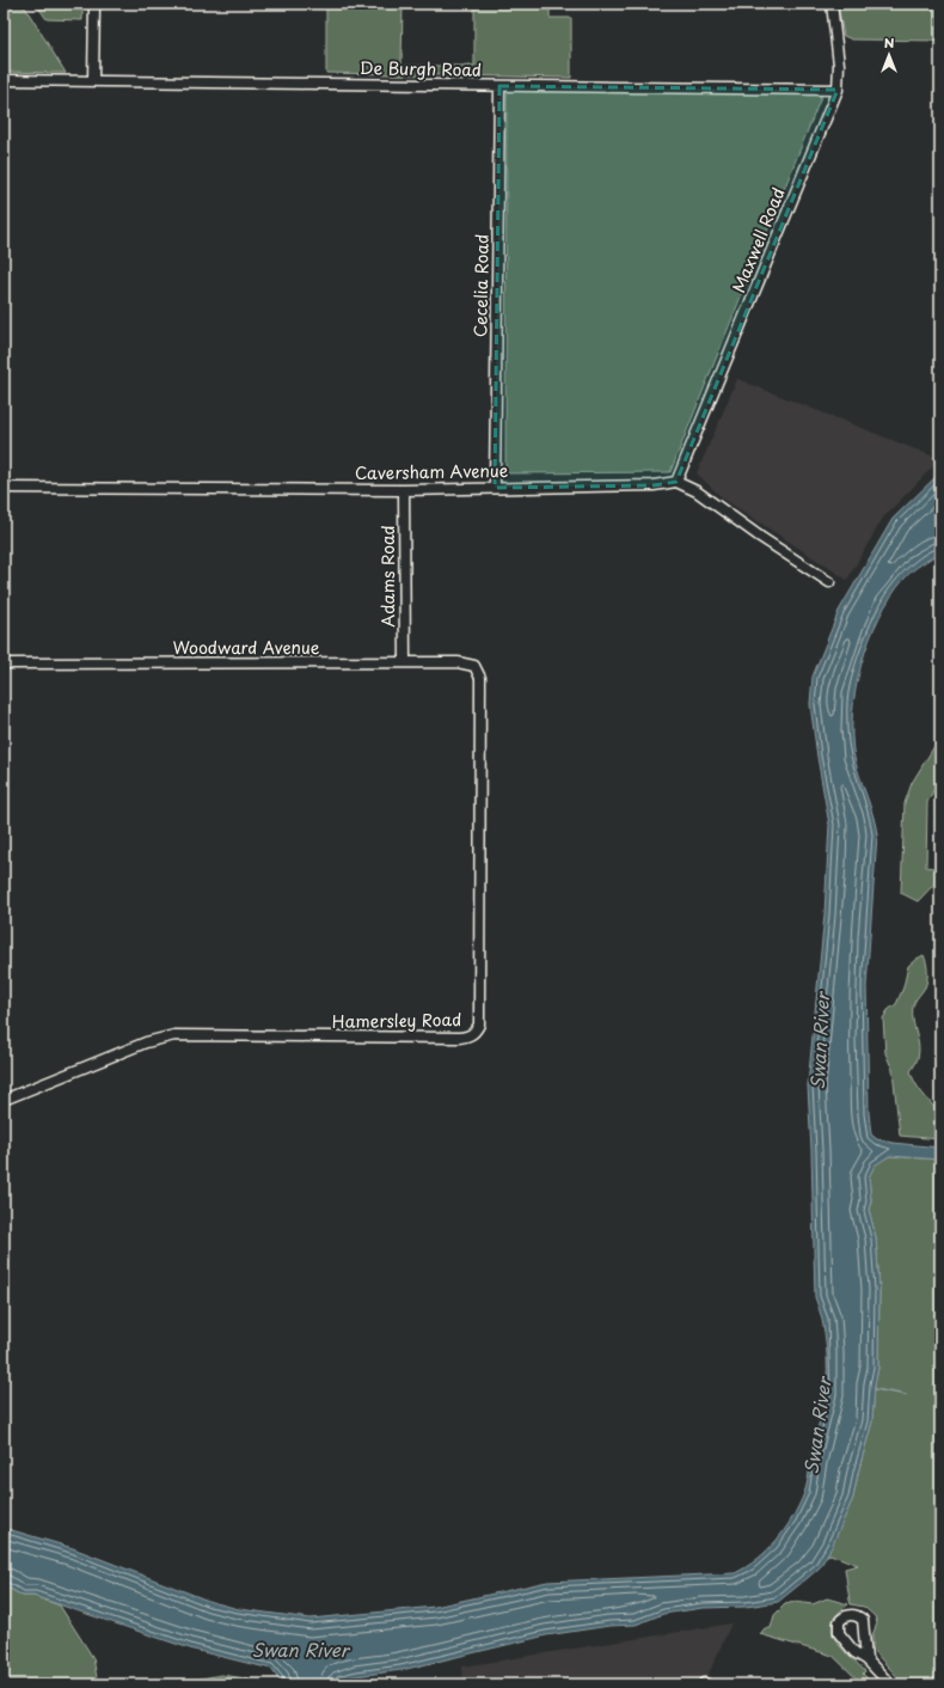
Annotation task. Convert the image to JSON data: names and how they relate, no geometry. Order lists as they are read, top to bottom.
{
  "streets": {
    "street": [
      "De Burgh Road",
      "Maxwell Road",
      "Cecelia Road",
      "Caversham Avenue",
      "Adams Road",
      "Woodward Avenue",
      "Hamersley Road"
    ]
  },
  "crossings": [
    ["De Burgh Road", "Maxwell Road"],
    ["De Burgh Road", "Cecelia Road"],
    ["Maxwell Road", "Caversham Avenue"],
    ["Cecelia Road", "Caversham Avenue"],
    ["Caversham Avenue", "Adams Road"],
    ["Adams Road", "Woodward Avenue"],
    ["Woodward Avenue", "Hamersley Road"]
  ],
  "water": ["Swan River"],
  "north": "top"
}
